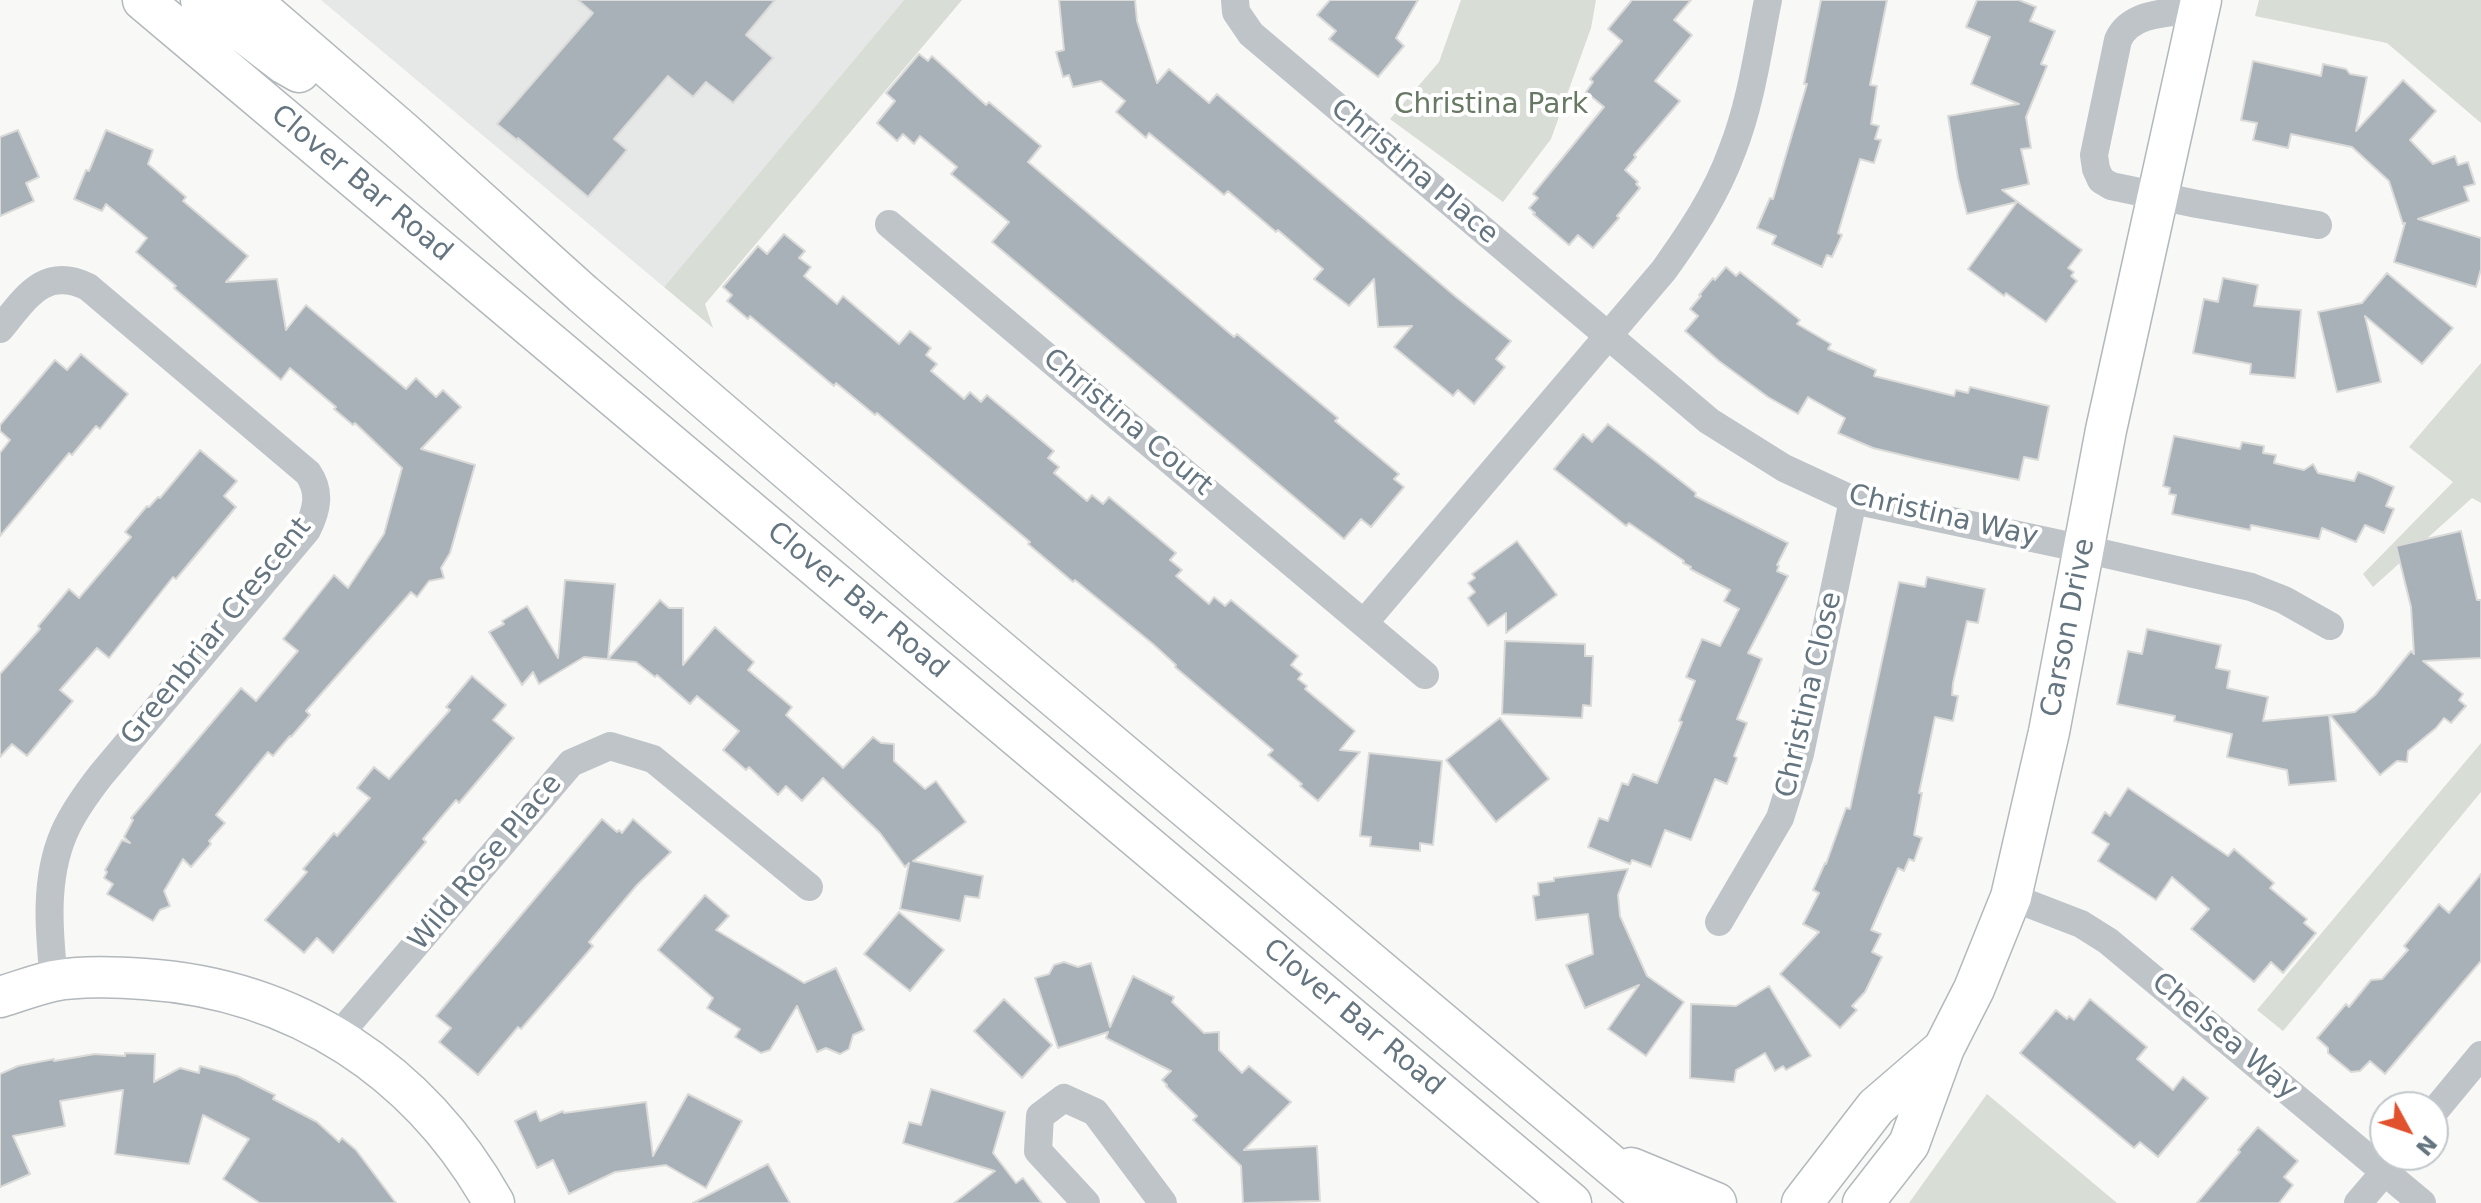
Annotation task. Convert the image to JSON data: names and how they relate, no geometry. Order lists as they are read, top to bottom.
{
  "streets": {
    "main road": ["Clover Bar Road", "Carson Drive"],
    "street": [
      "Christina Place",
      "Christina Court",
      "Christina Way",
      "Greenbriar Crescent",
      "Christina Close",
      "Wild Rose Place",
      "Chelsea Way"
    ]
  },
  "crossings": [
    ["Christina Place", "Christina Way"],
    ["Christina Way", "Carson Drive"],
    ["Christina Way", "Christina Close"],
    ["Carson Drive", "Chelsea Way"]
  ],
  "parks": ["Christina Park"],
  "north": "bottom right"
}
